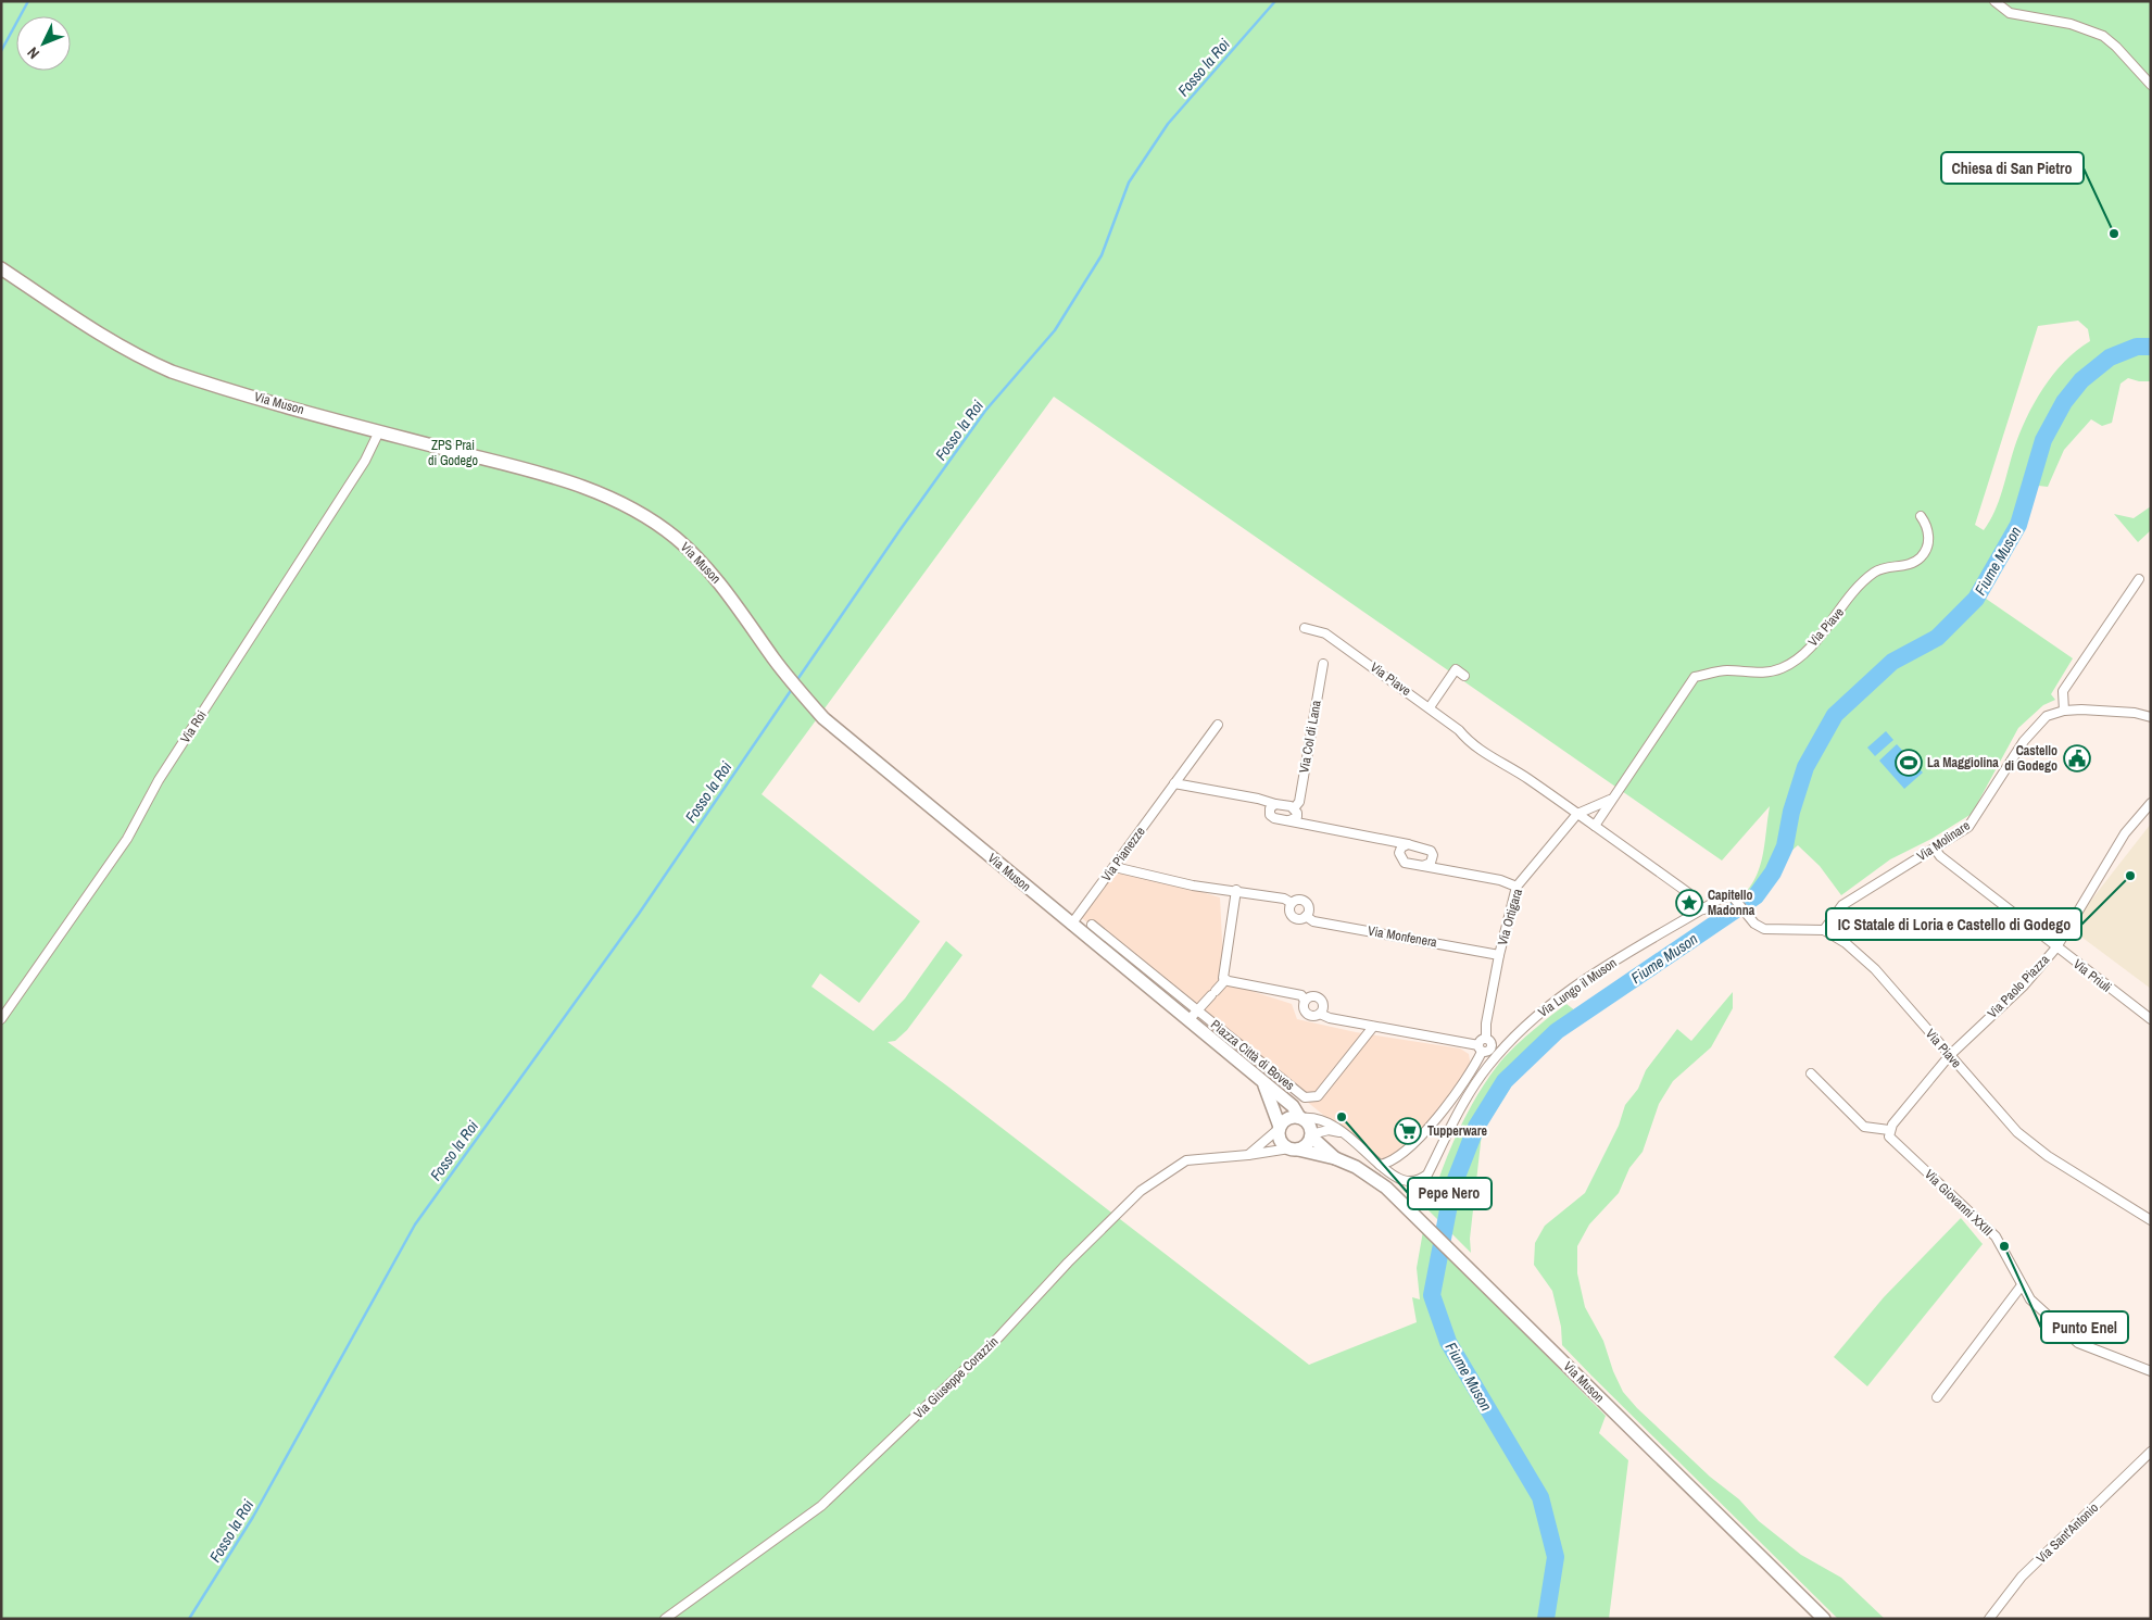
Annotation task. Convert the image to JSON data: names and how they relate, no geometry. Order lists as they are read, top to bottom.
{
  "streets": {
    "main road": ["Via Muson"],
    "street": [
      "Via Piave",
      "Via Roi",
      "Via Col di Lana",
      "Via Molinare",
      "Via Pianezze",
      "Via Ortigara",
      "Via Monfenera",
      "Via Priuli",
      "Via Paolo Piazza",
      "Via Lungo il Muson",
      "Piazza Città di Boves",
      "Via Giovanni XXIII",
      "Via Giuseppe Corazzin",
      "Via Sant'Antonio"
    ]
  },
  "crossings": [
    ["Via Muson", "Via Roi"],
    ["Via Muson", "Via Pianezze"],
    ["Via Muson", "Via Lungo il Muson"],
    ["Via Muson", "Piazza Città di Boves"],
    ["Via Muson", "Via Giuseppe Corazzin"],
    ["Via Piave", "Via Molinare"],
    ["Via Piave", "Via Ortigara"],
    ["Via Piave", "Via Paolo Piazza"],
    ["Via Piave", "Via Lungo il Muson"],
    ["Via Molinare", "Via Priuli"],
    ["Via Molinare", "Via Lungo il Muson"],
    ["Via Ortigara", "Via Monfenera"],
    ["Via Priuli", "Via Paolo Piazza"]
  ],
  "water": ["Fosso la Roi", "Fiume Muson"],
  "parks": ["ZPS Prai di Godego"],
  "places": {
    "other": [
      "Chiesa di San Pietro",
      "IC Statale di Loria e Castello di Godego",
      "Pepe Nero",
      "Punto Enel"
    ],
    "public building": ["Castello di Godego"],
    "sports": ["La Maggiolina"],
    "place": ["Capitello Madonna"],
    "supermarket": ["Tupperware"]
  },
  "north": "bottom left"
}
